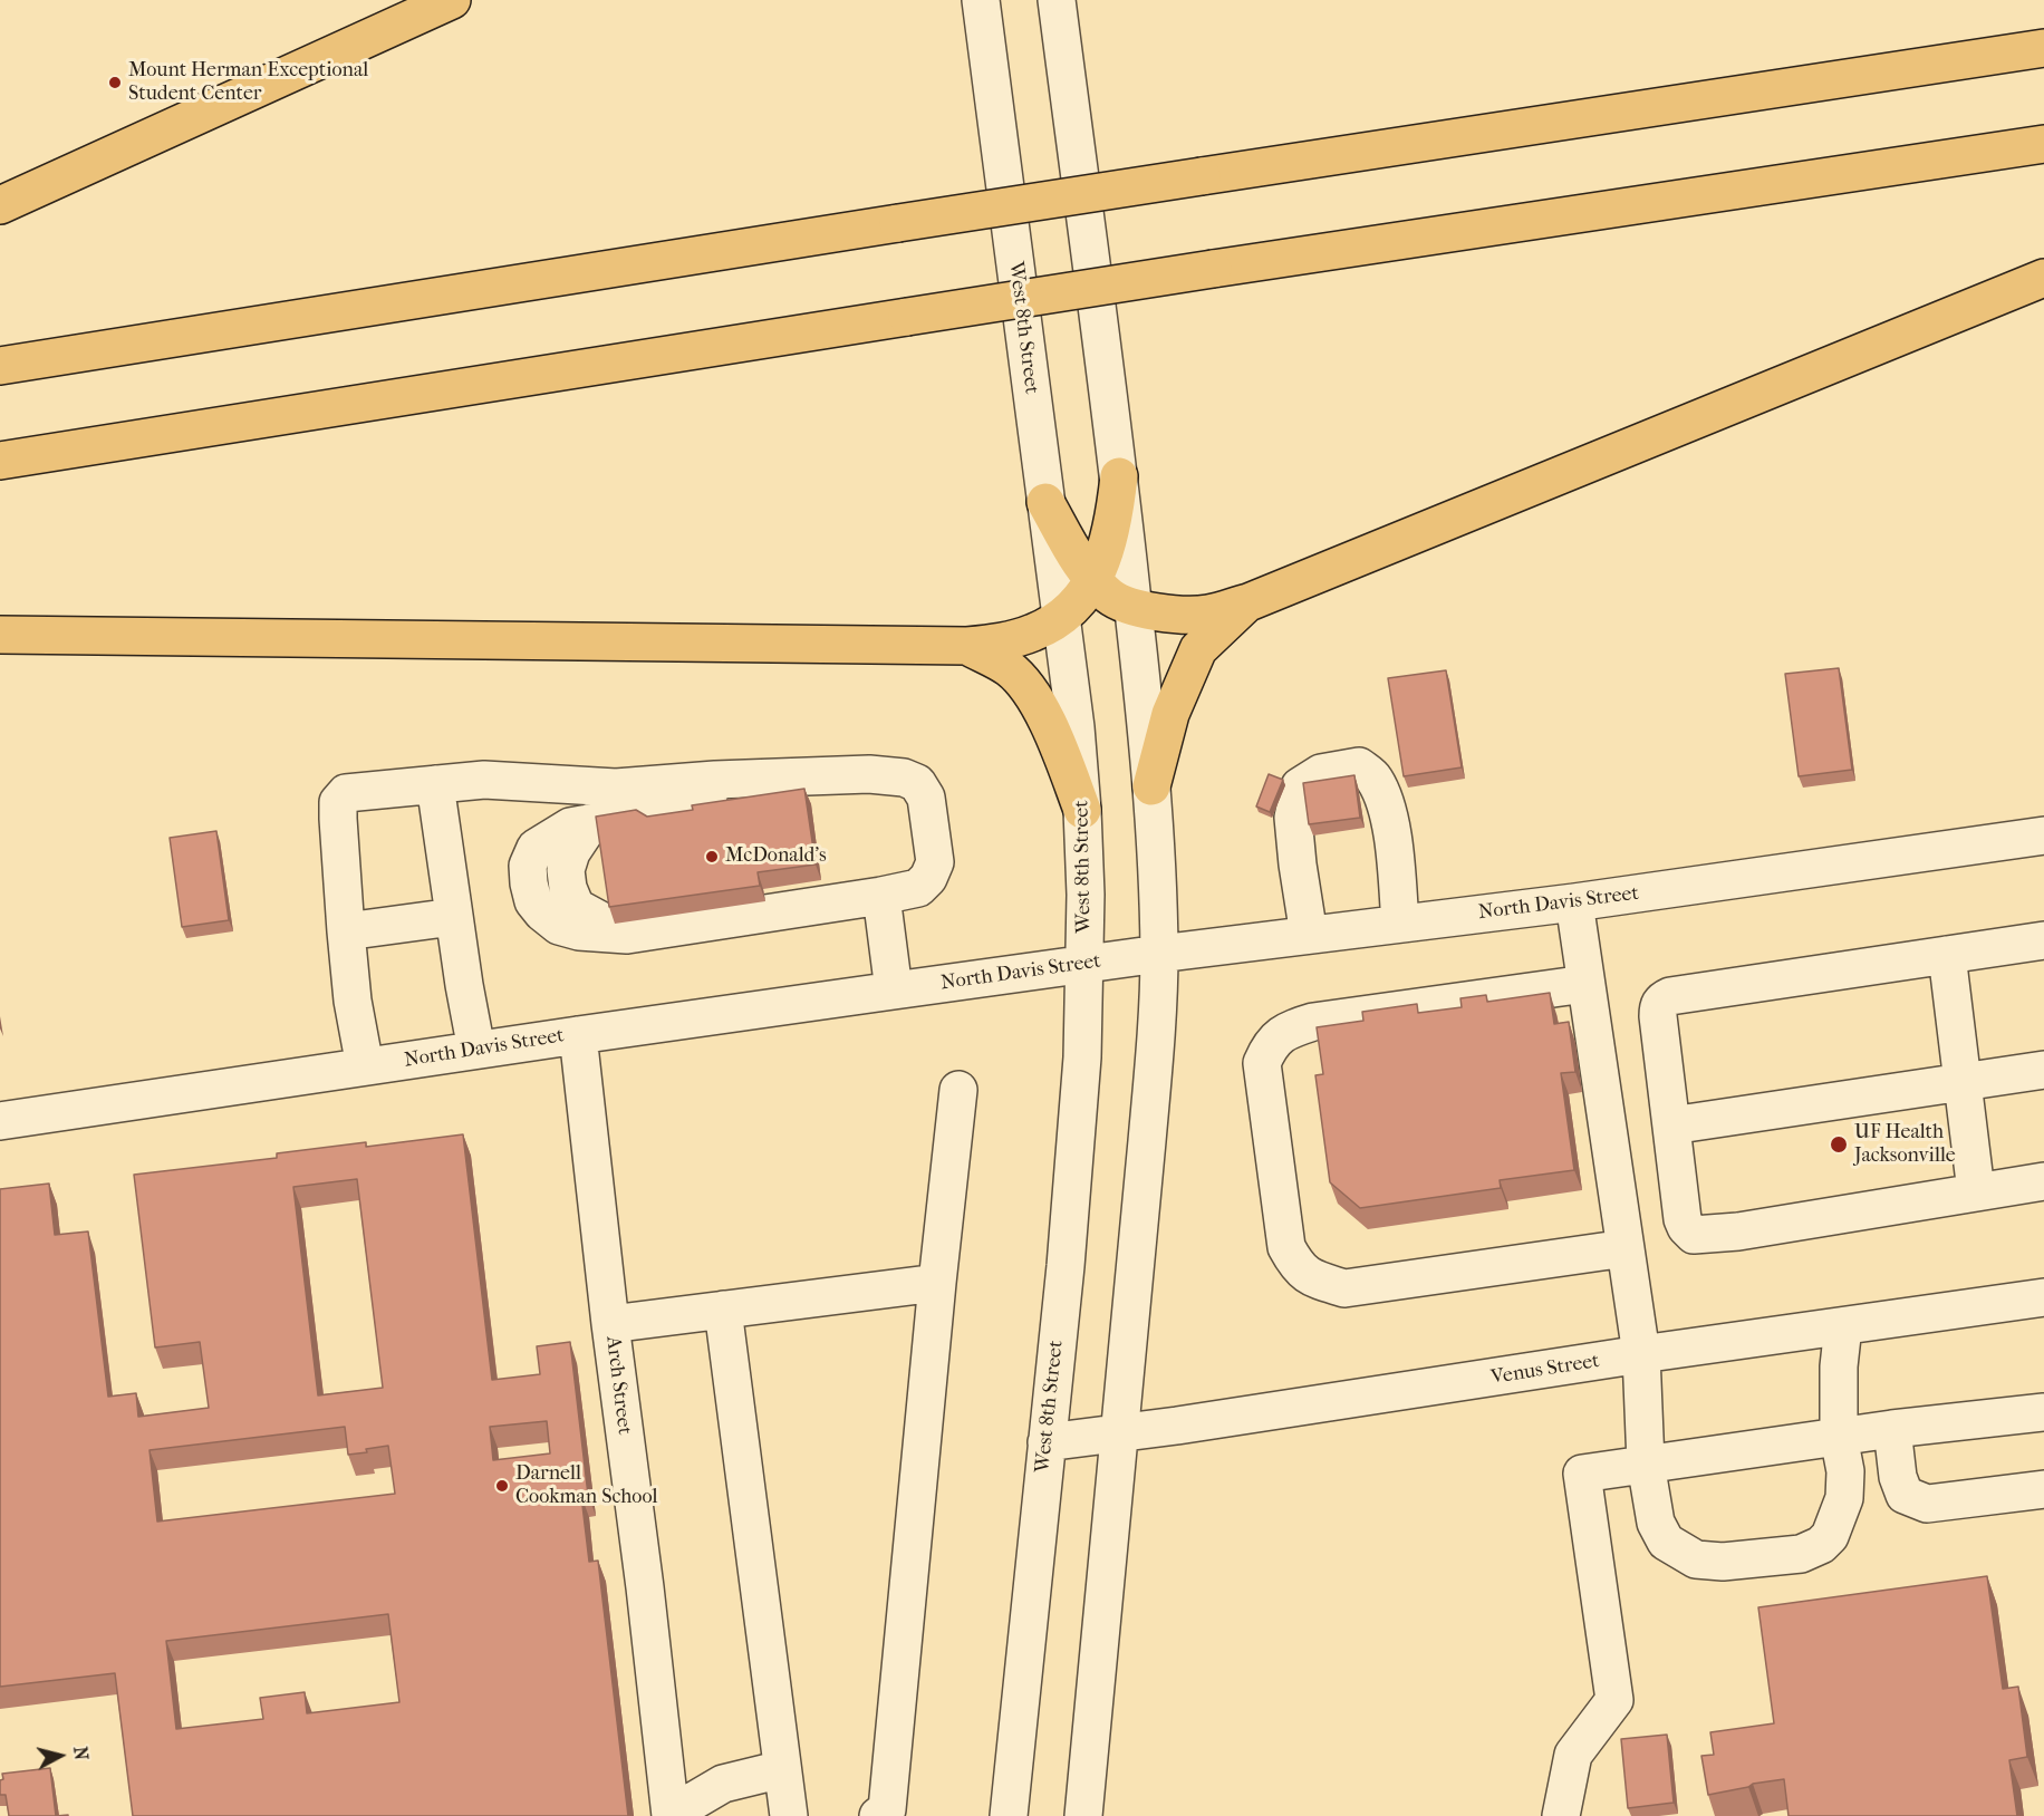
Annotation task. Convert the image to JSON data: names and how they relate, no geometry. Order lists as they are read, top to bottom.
{
  "streets": {
    "street": [
      "West 8th Street",
      "North Davis Street",
      "Venus Street",
      "Arch Street"
    ]
  },
  "crossings": [
    ["West 8th Street", "North Davis Street"],
    ["West 8th Street", "Venus Street"],
    ["North Davis Street", "Arch Street"]
  ],
  "places": [
    "Mount Herman Exceptional Student Center",
    "McDonald's",
    "UF Health Jacksonville",
    "Darnell Cookman School"
  ],
  "north": "right"
}
